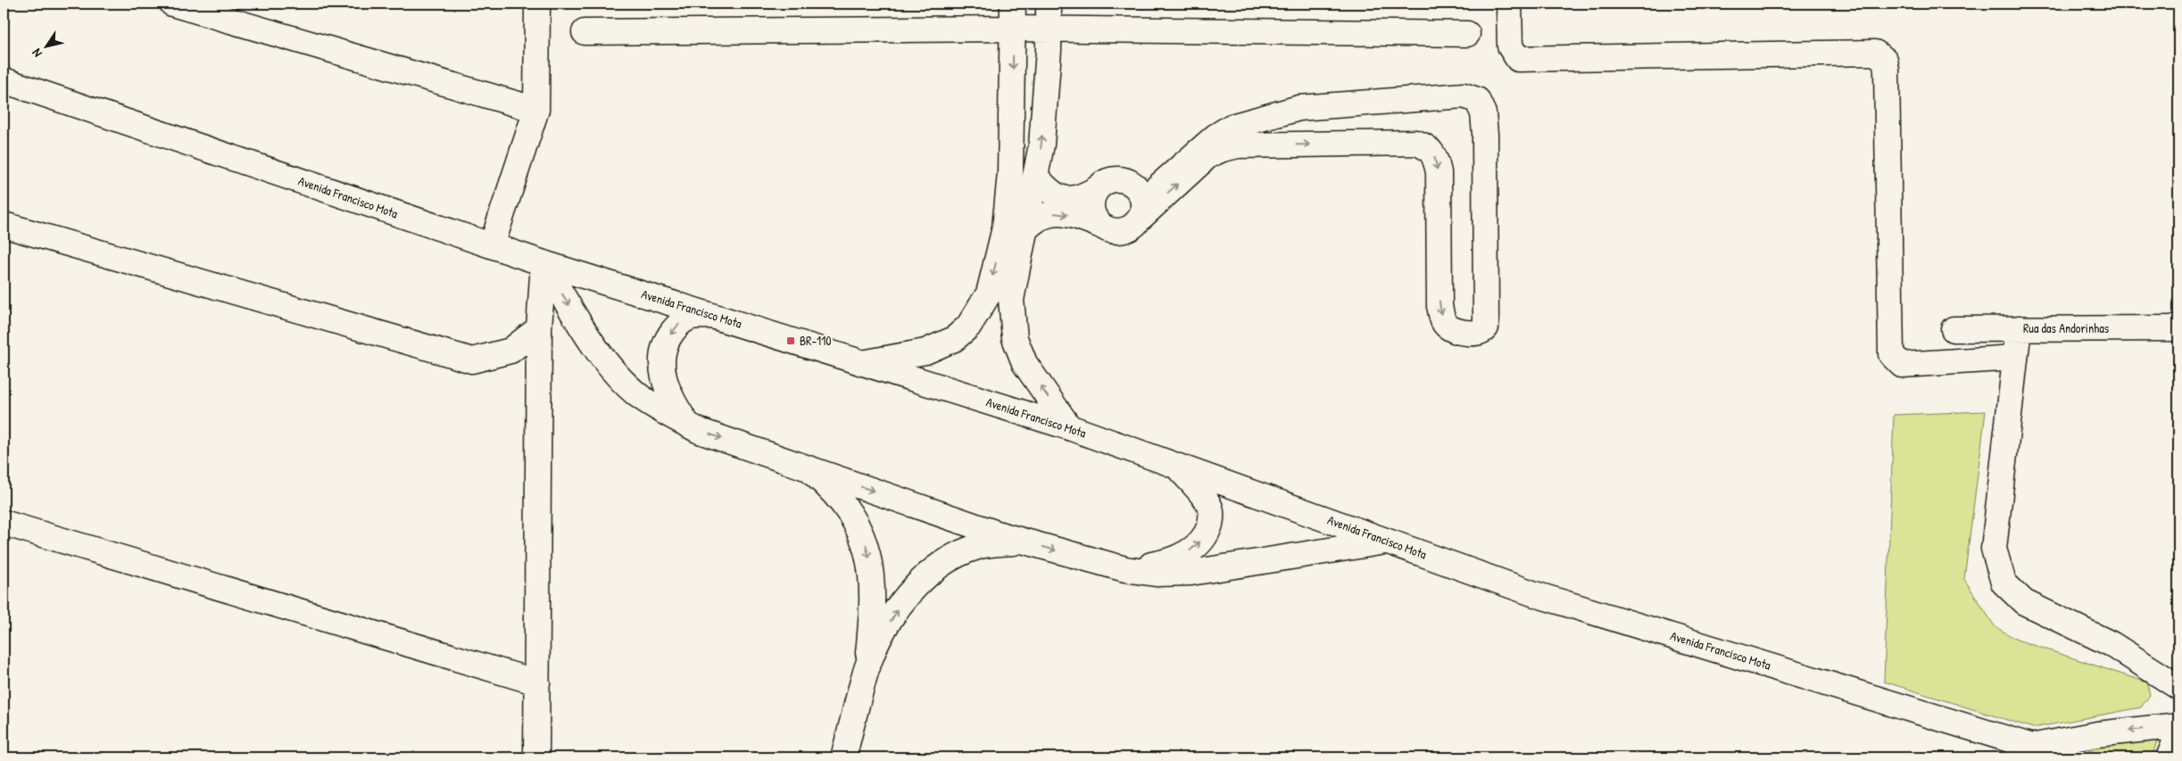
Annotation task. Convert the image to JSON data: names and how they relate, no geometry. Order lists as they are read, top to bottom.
{
  "streets": {
    "main road": ["Avenida Francisco Mota", "Rua das Andorinhas"]
  },
  "places": {
    "transit": ["BR-110"]
  },
  "north": "bottom left"
}
